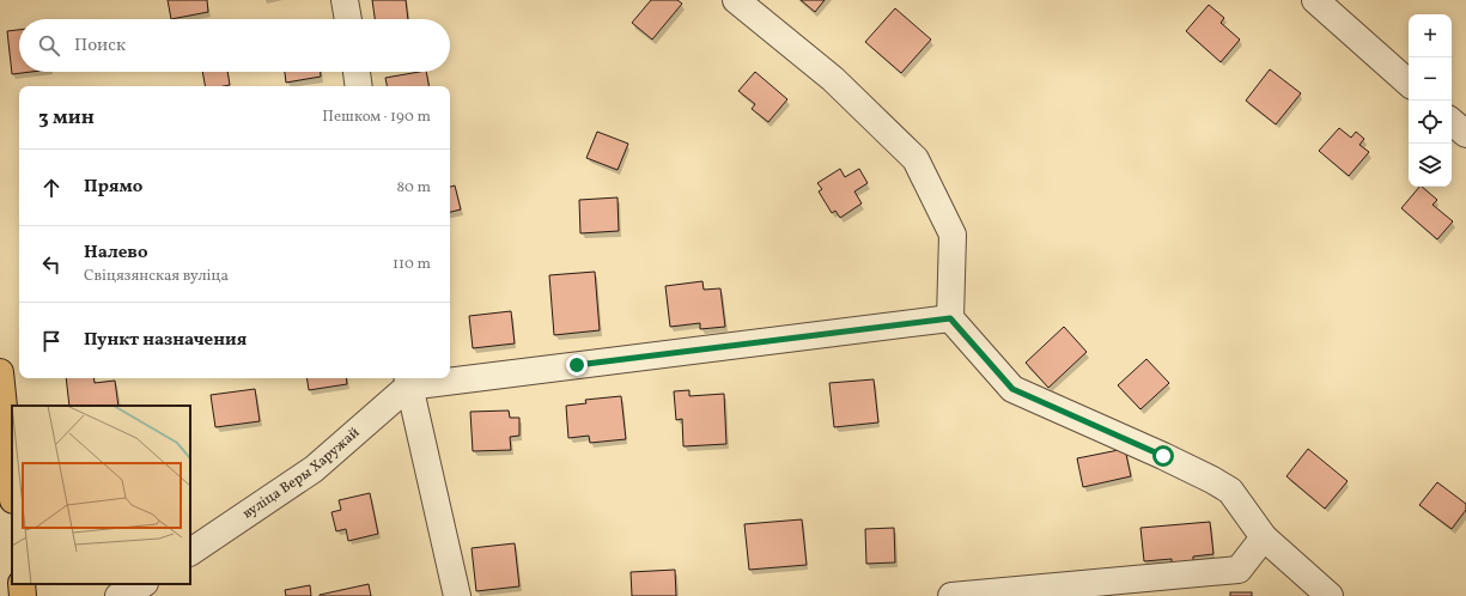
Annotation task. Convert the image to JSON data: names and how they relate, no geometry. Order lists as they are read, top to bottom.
{
  "streets": {
    "street": ["вуліца Веры Харужай"]
  },
  "page": {
    "map_buttons": ["+", "−"],
    "search": "Поиск",
    "heading": ["3 мин", "Пешком · 190 m"],
    "list": [
      ["Прямо", "80 m"],
      ["Налево", "Свіцязянская вуліца", "110 m"],
      "Пункт назначения"
    ]
  }
}
